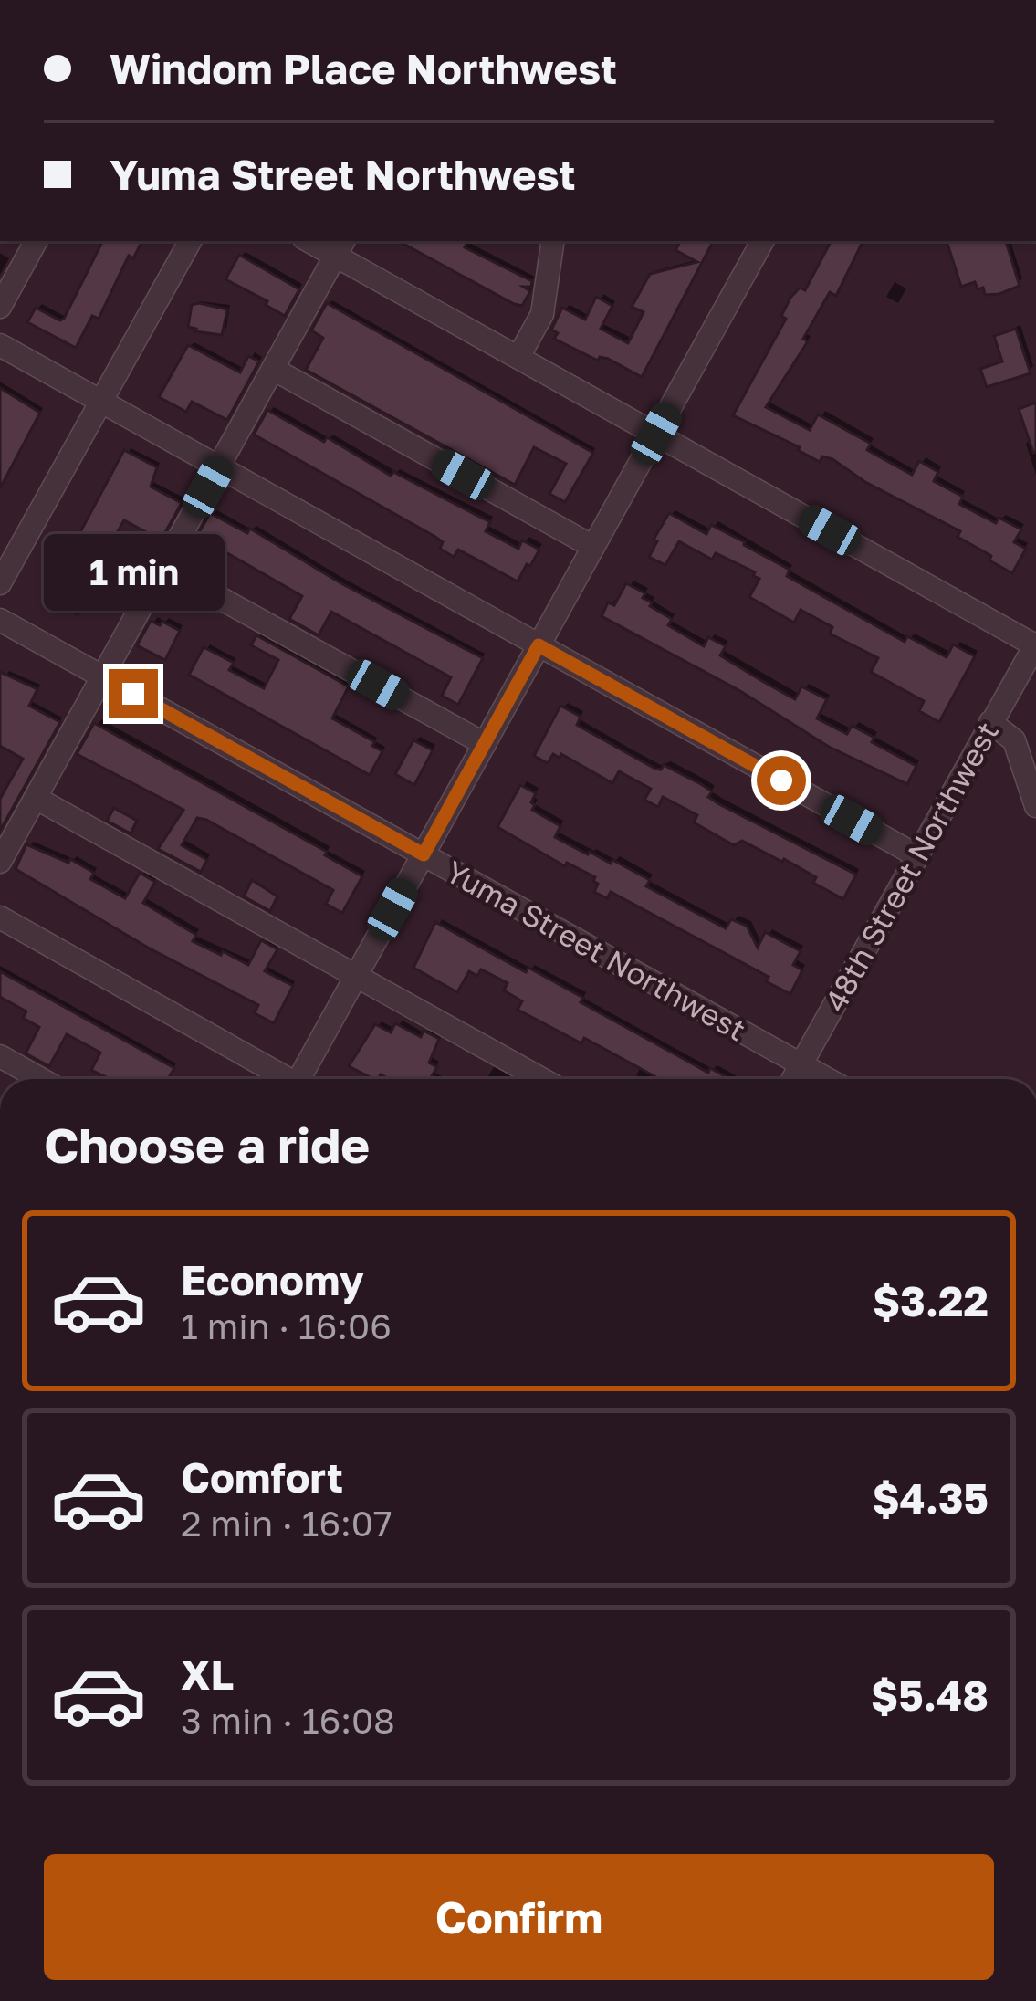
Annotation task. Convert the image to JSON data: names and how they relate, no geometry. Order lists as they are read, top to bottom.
{
  "streets": {
    "street": ["48th Street Northwest", "Yuma Street Northwest"]
  },
  "crossings": [
    ["48th Street Northwest", "Yuma Street Northwest"]
  ],
  "page": {
    "banner": ["Windom Place Northwest", "Yuma Street Northwest"],
    "bubble": "1 min",
    "heading": "Choose a ride",
    "list": [
      {
        "name": "Economy",
        "note": "1 min · 16:06",
        "value": "$3.22"
      },
      {
        "name": "Comfort",
        "note": "2 min · 16:07",
        "value": "$4.35"
      },
      {
        "name": "XL",
        "note": "3 min · 16:08",
        "value": "$5.48"
      }
    ],
    "buttons": "Confirm"
  }
}
